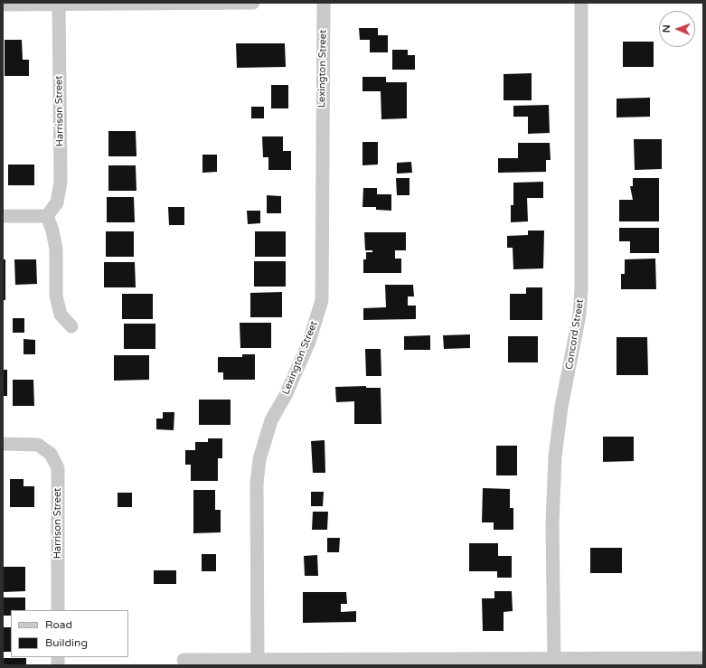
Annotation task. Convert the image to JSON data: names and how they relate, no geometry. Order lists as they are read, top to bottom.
{
  "streets": {
    "street": ["Lexington Street", "Harrison Street", "Concord Street"]
  },
  "legend": ["Road", "Building"],
  "north": "left"
}
